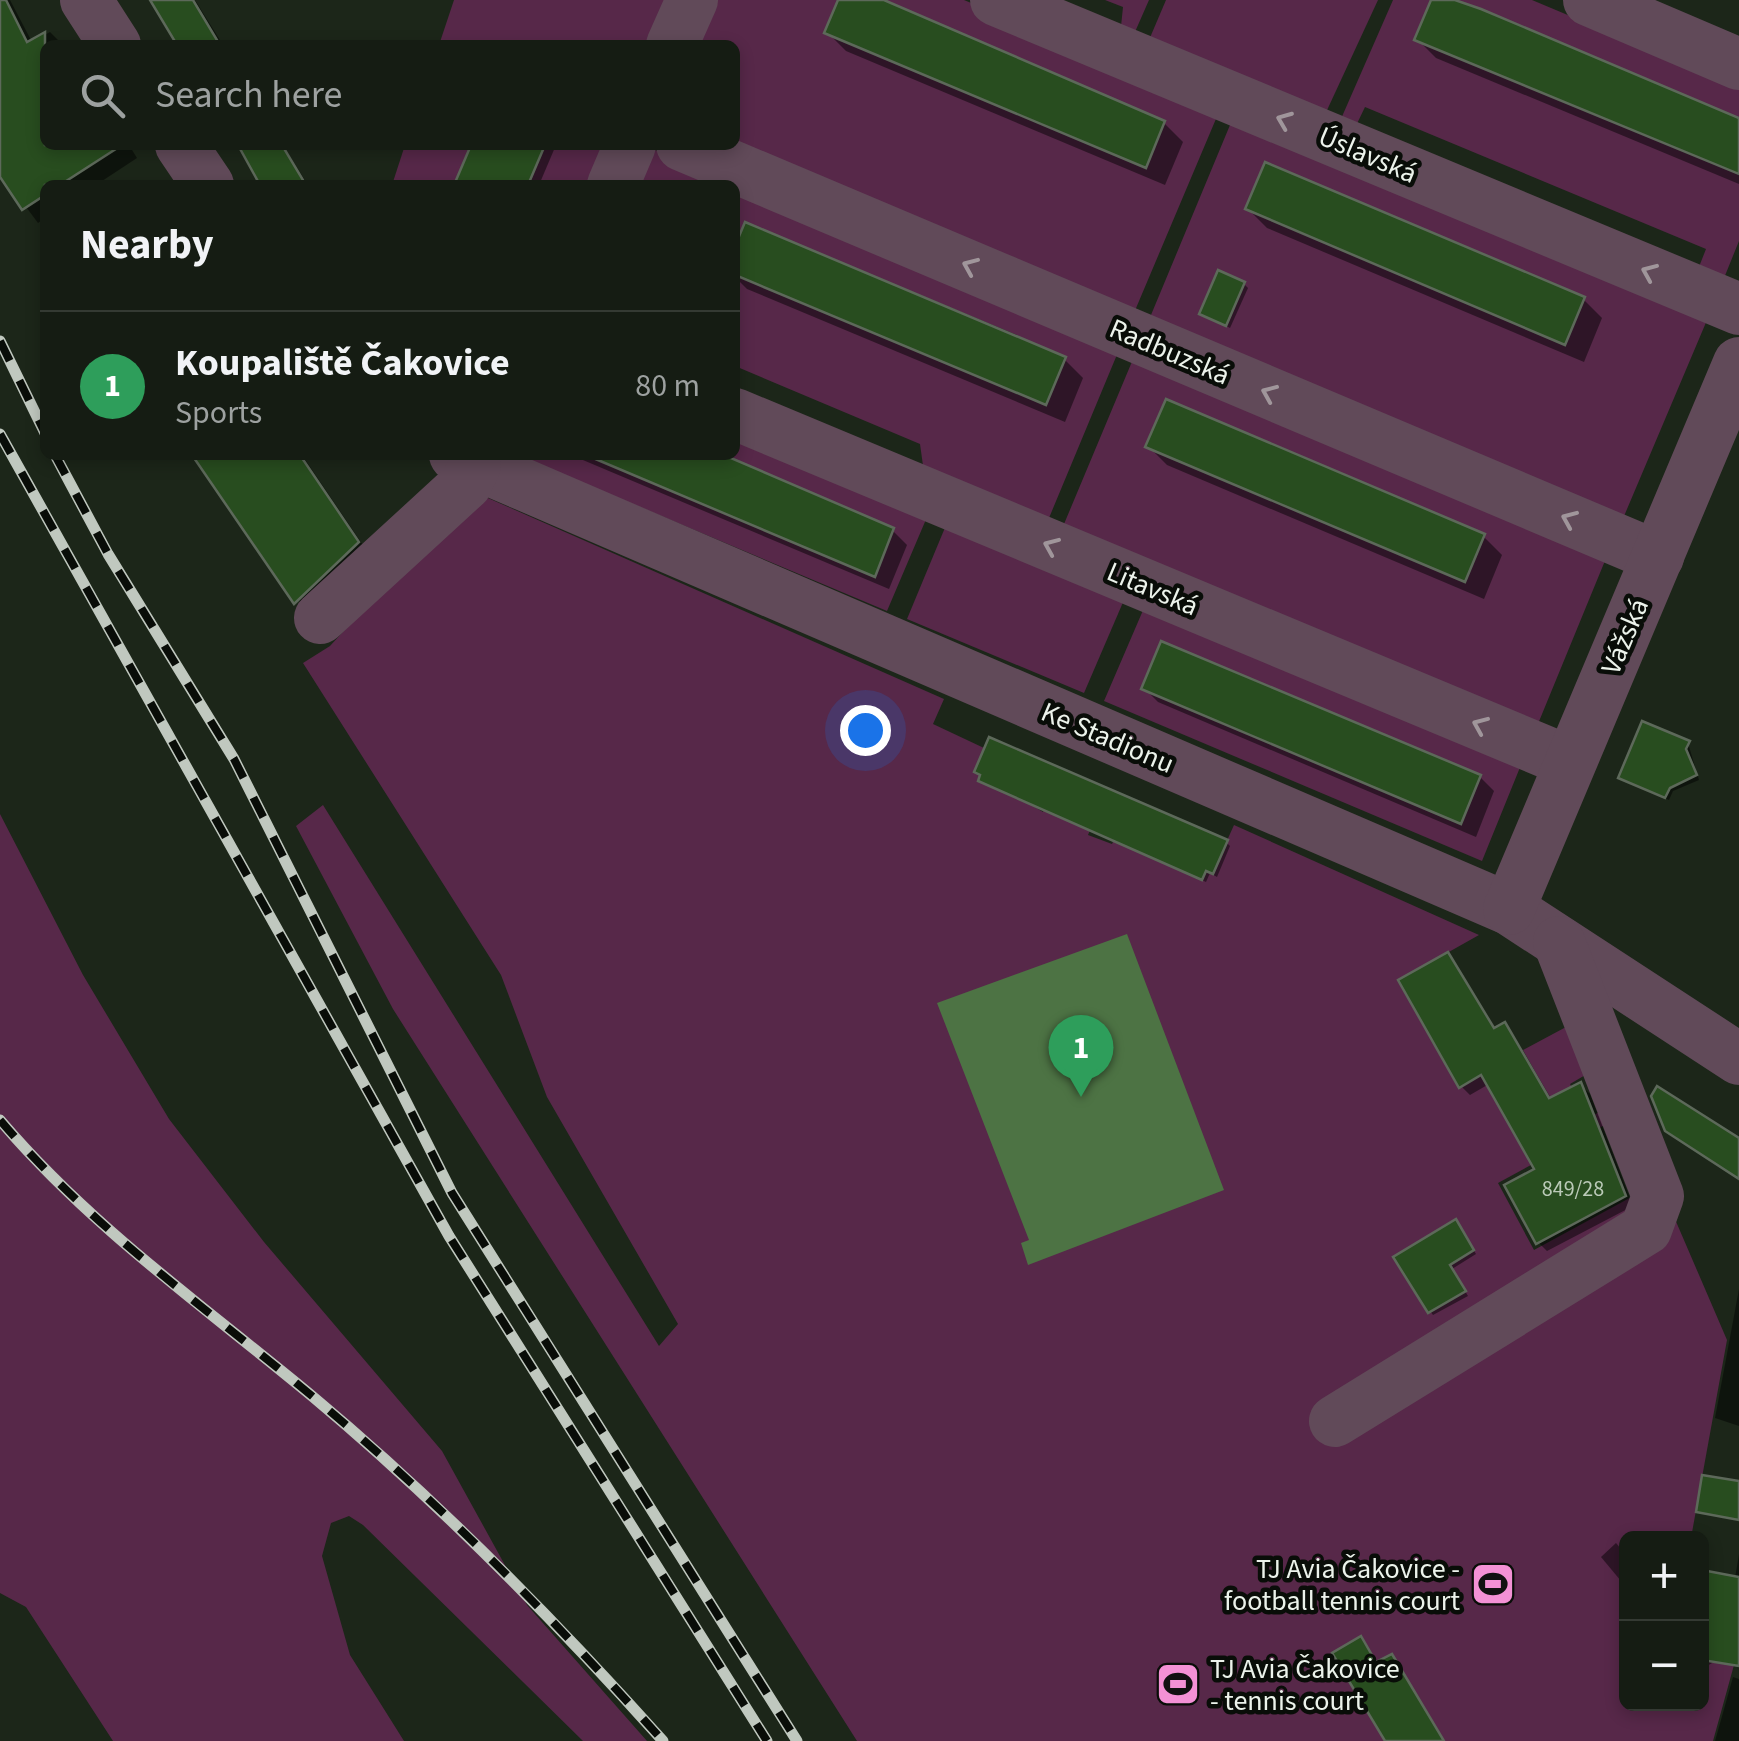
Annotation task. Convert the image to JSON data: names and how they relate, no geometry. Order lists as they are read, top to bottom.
{
  "streets": {
    "street": [
      "Úslavská",
      "Radbuzská",
      "Litavská",
      "Vážská",
      "Ke Stadionu"
    ]
  },
  "crossings": [
    ["Radbuzská", "Vážská"],
    ["Litavská", "Vážská"],
    ["Vážská", "Ke Stadionu"]
  ],
  "one_way": ["Úslavská", "Radbuzská", "Litavská"],
  "places": {
    "sports": ["TJ Avia Čakovice - football tennis court", "TJ Avia Čakovice - tennis court"]
  },
  "house_numbers": ["849/28"],
  "page": {
    "search": "Search here",
    "heading": "Nearby",
    "list": [
      {
        "mark": "1",
        "name": "Koupaliště Čakovice",
        "note": "Sports",
        "value": "80 m"
      }
    ],
    "pins": "1",
    "map_buttons": ["+", "−"]
  }
}
